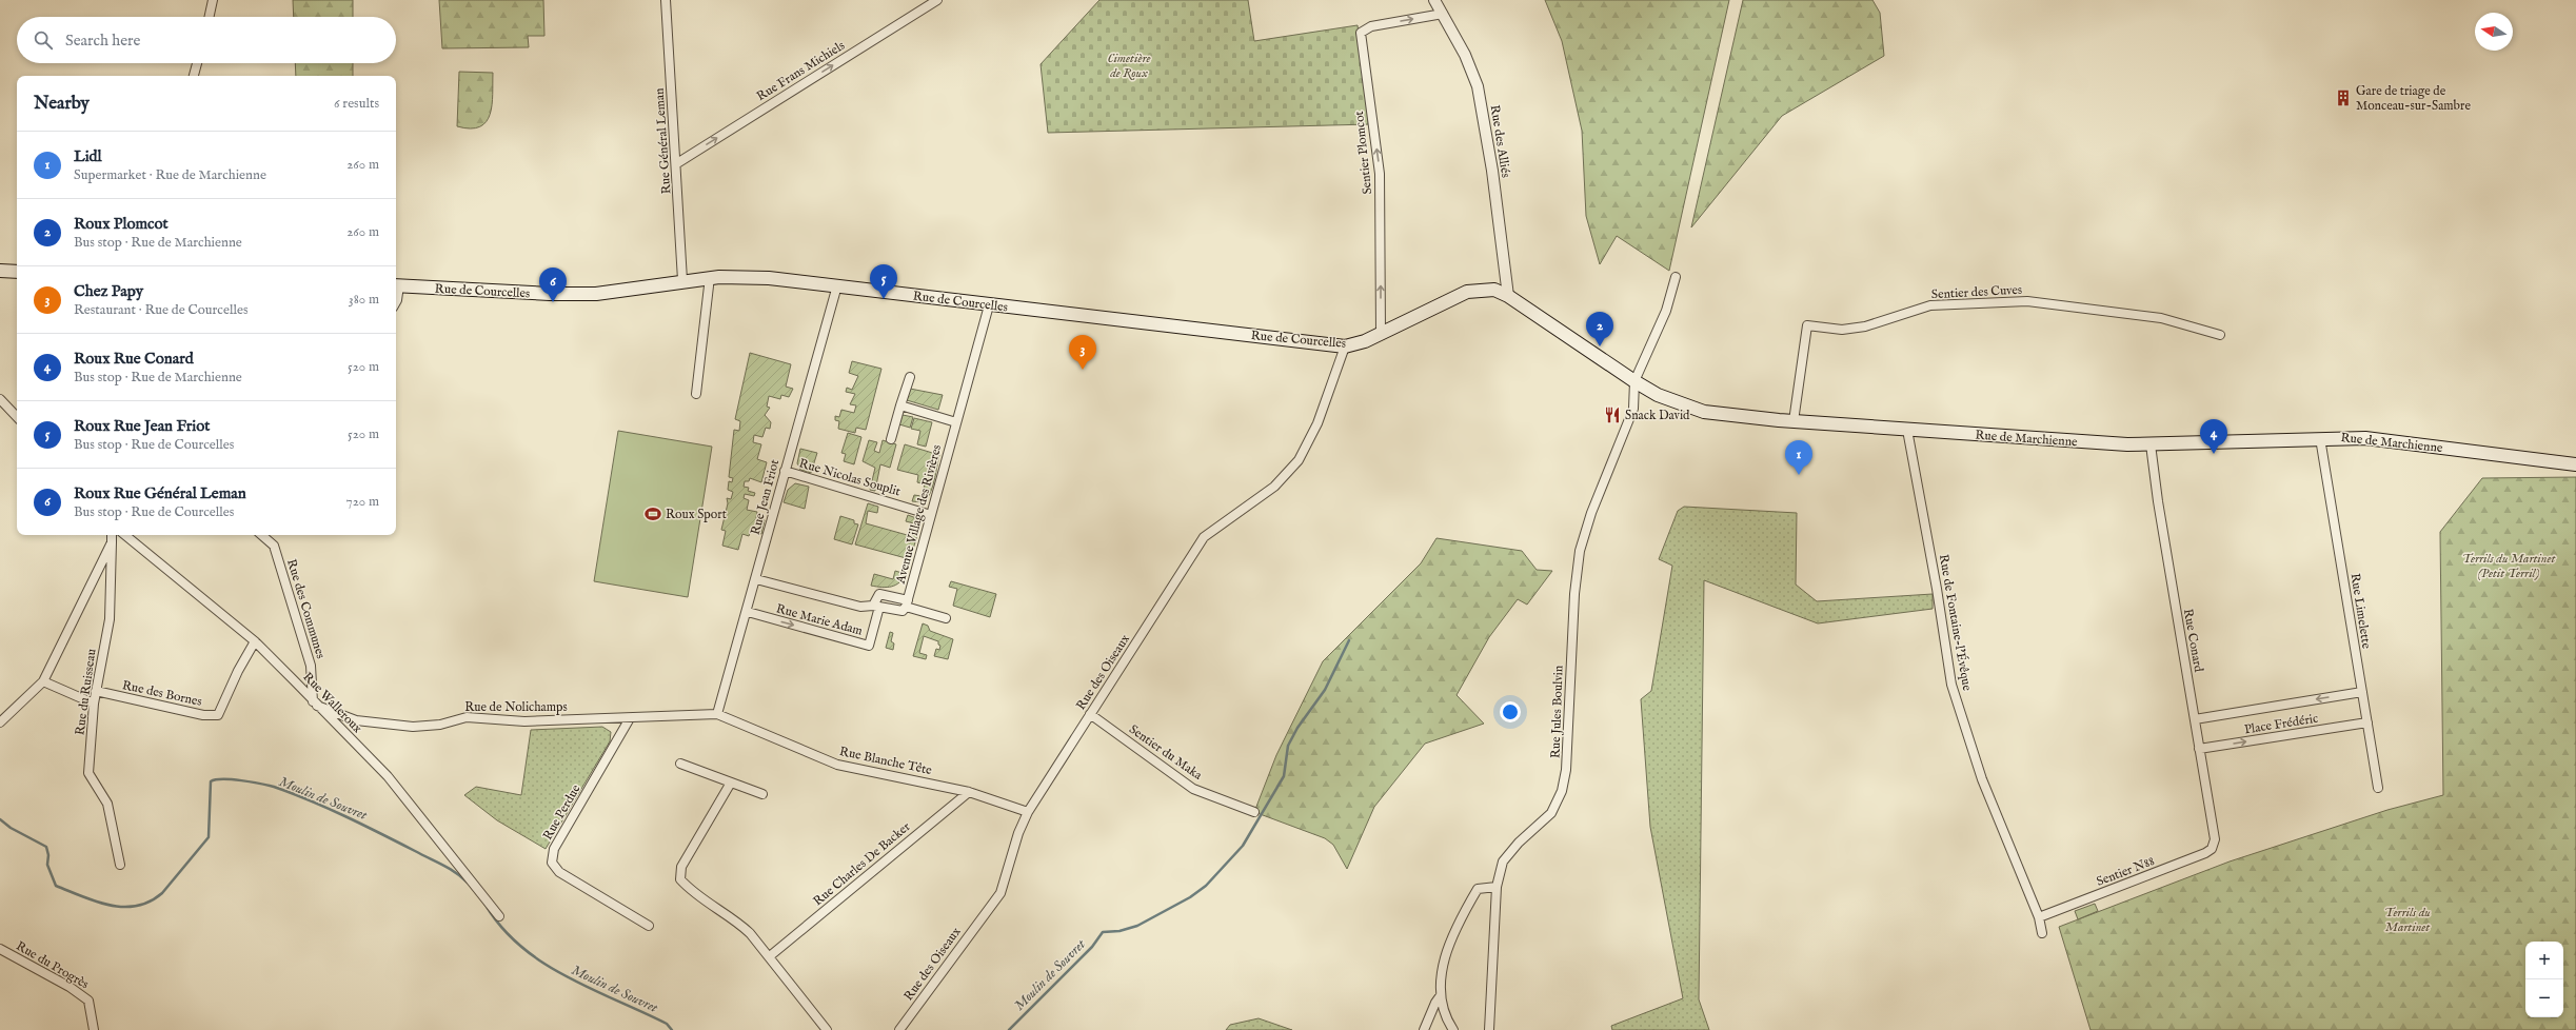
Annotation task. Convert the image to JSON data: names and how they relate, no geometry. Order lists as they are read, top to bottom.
{
  "streets": {
    "main road": ["Rue de Courcelles", "Rue de Marchienne"],
    "street": [
      "Rue Frans Michiels",
      "Rue Général Leman",
      "Rue des Alliés",
      "Sentier Plomcot",
      "Sentier des Cuves",
      "Rue Nicolas Souplit",
      "Rue Jean Friot",
      "Avenue Village des Rivières",
      "Rue des Communes",
      "Rue Limelette",
      "Rue Marie Adam",
      "Rue de Fontaine-l'Évêque",
      "Rue Conard",
      "Rue des Oiseaux",
      "Rue du Ruisseau",
      "Rue des Bornes",
      "Rue Walleroux",
      "Rue de Nolichamps",
      "Rue Jules Boulvin",
      "Place Frédéric",
      "Sentier du Maka",
      "Rue Blanche Tête",
      "Rue Perdue",
      "Rue Charles De Backer",
      "Sentier N88",
      "Rue du Progrès"
    ]
  },
  "crossings": [
    ["Rue Frans Michiels", "Rue Général Leman"],
    ["Rue Général Leman", "Rue de Courcelles"],
    ["Rue des Alliés", "Sentier Plomcot"],
    ["Rue des Alliés", "Rue de Courcelles"],
    ["Rue des Alliés", "Rue de Marchienne"],
    ["Sentier Plomcot", "Rue de Courcelles"],
    ["Rue de Courcelles", "Rue de Marchienne"],
    ["Rue de Courcelles", "Rue Jean Friot"],
    ["Rue de Courcelles", "Avenue Village des Rivières"],
    ["Rue de Courcelles", "Rue des Oiseaux"],
    ["Sentier des Cuves", "Rue de Marchienne"],
    ["Rue de Marchienne", "Rue Limelette"],
    ["Rue de Marchienne", "Rue de Fontaine-l'Évêque"],
    ["Rue de Marchienne", "Rue Conard"],
    ["Rue de Marchienne", "Rue Jules Boulvin"],
    ["Rue Nicolas Souplit", "Rue Jean Friot"],
    ["Rue Nicolas Souplit", "Avenue Village des Rivières"],
    ["Rue Jean Friot", "Rue Marie Adam"],
    ["Rue Jean Friot", "Rue de Nolichamps"],
    ["Rue Jean Friot", "Rue Blanche Tête"],
    ["Rue des Communes", "Rue Walleroux"],
    ["Rue des Communes", "Rue de Nolichamps"],
    ["Rue Limelette", "Place Frédéric"],
    ["Rue de Fontaine-l'Évêque", "Sentier N88"],
    ["Rue Conard", "Place Frédéric"],
    ["Rue Conard", "Sentier N88"],
    ["Rue des Oiseaux", "Sentier du Maka"],
    ["Rue des Oiseaux", "Rue Blanche Tête"],
    ["Rue du Ruisseau", "Rue des Bornes"],
    ["Rue des Bornes", "Rue Walleroux"],
    ["Rue Walleroux", "Rue de Nolichamps"],
    ["Rue de Nolichamps", "Rue Blanche Tête"],
    ["Rue de Nolichamps", "Rue Perdue"],
    ["Rue Blanche Tête", "Rue Charles De Backer"]
  ],
  "one_way": ["Rue Frans Michiels", "Sentier Plomcot"],
  "water": ["Moulin de Souvret"],
  "parks": ["Cimetière de Roux", "Terrils du Martinet (Petit Terril)", "Terrils du Martinet"],
  "places": {
    "building": ["Gare de triage de Monceau-sur-Sambre"],
    "restaurant": ["Snack David"],
    "sports": ["Roux Sport"]
  },
  "north": "left",
  "page": {
    "search": "Search here",
    "heading": ["Nearby", "6 results"],
    "list": [
      {
        "mark": "1",
        "name": "Lidl",
        "note": "Supermarket · Rue de Marchienne",
        "value": "260 m"
      },
      {
        "mark": "2",
        "name": "Roux Plomcot",
        "note": "Bus stop · Rue de Marchienne",
        "value": "260 m"
      },
      {
        "mark": "3",
        "name": "Chez Papy",
        "note": "Restaurant · Rue de Courcelles",
        "value": "380 m"
      },
      {
        "mark": "4",
        "name": "Roux Rue Conard",
        "note": "Bus stop · Rue de Marchienne",
        "value": "520 m"
      },
      {
        "mark": "5",
        "name": "Roux Rue Jean Friot",
        "note": "Bus stop · Rue de Courcelles",
        "value": "520 m"
      },
      {
        "mark": "6",
        "name": "Roux Rue Général Leman",
        "note": "Bus stop · Rue de Courcelles",
        "value": "720 m"
      }
    ],
    "pins": [
      "5",
      "6",
      "2",
      "3",
      "4",
      "1"
    ],
    "map_buttons": ["+", "−"]
  }
}
